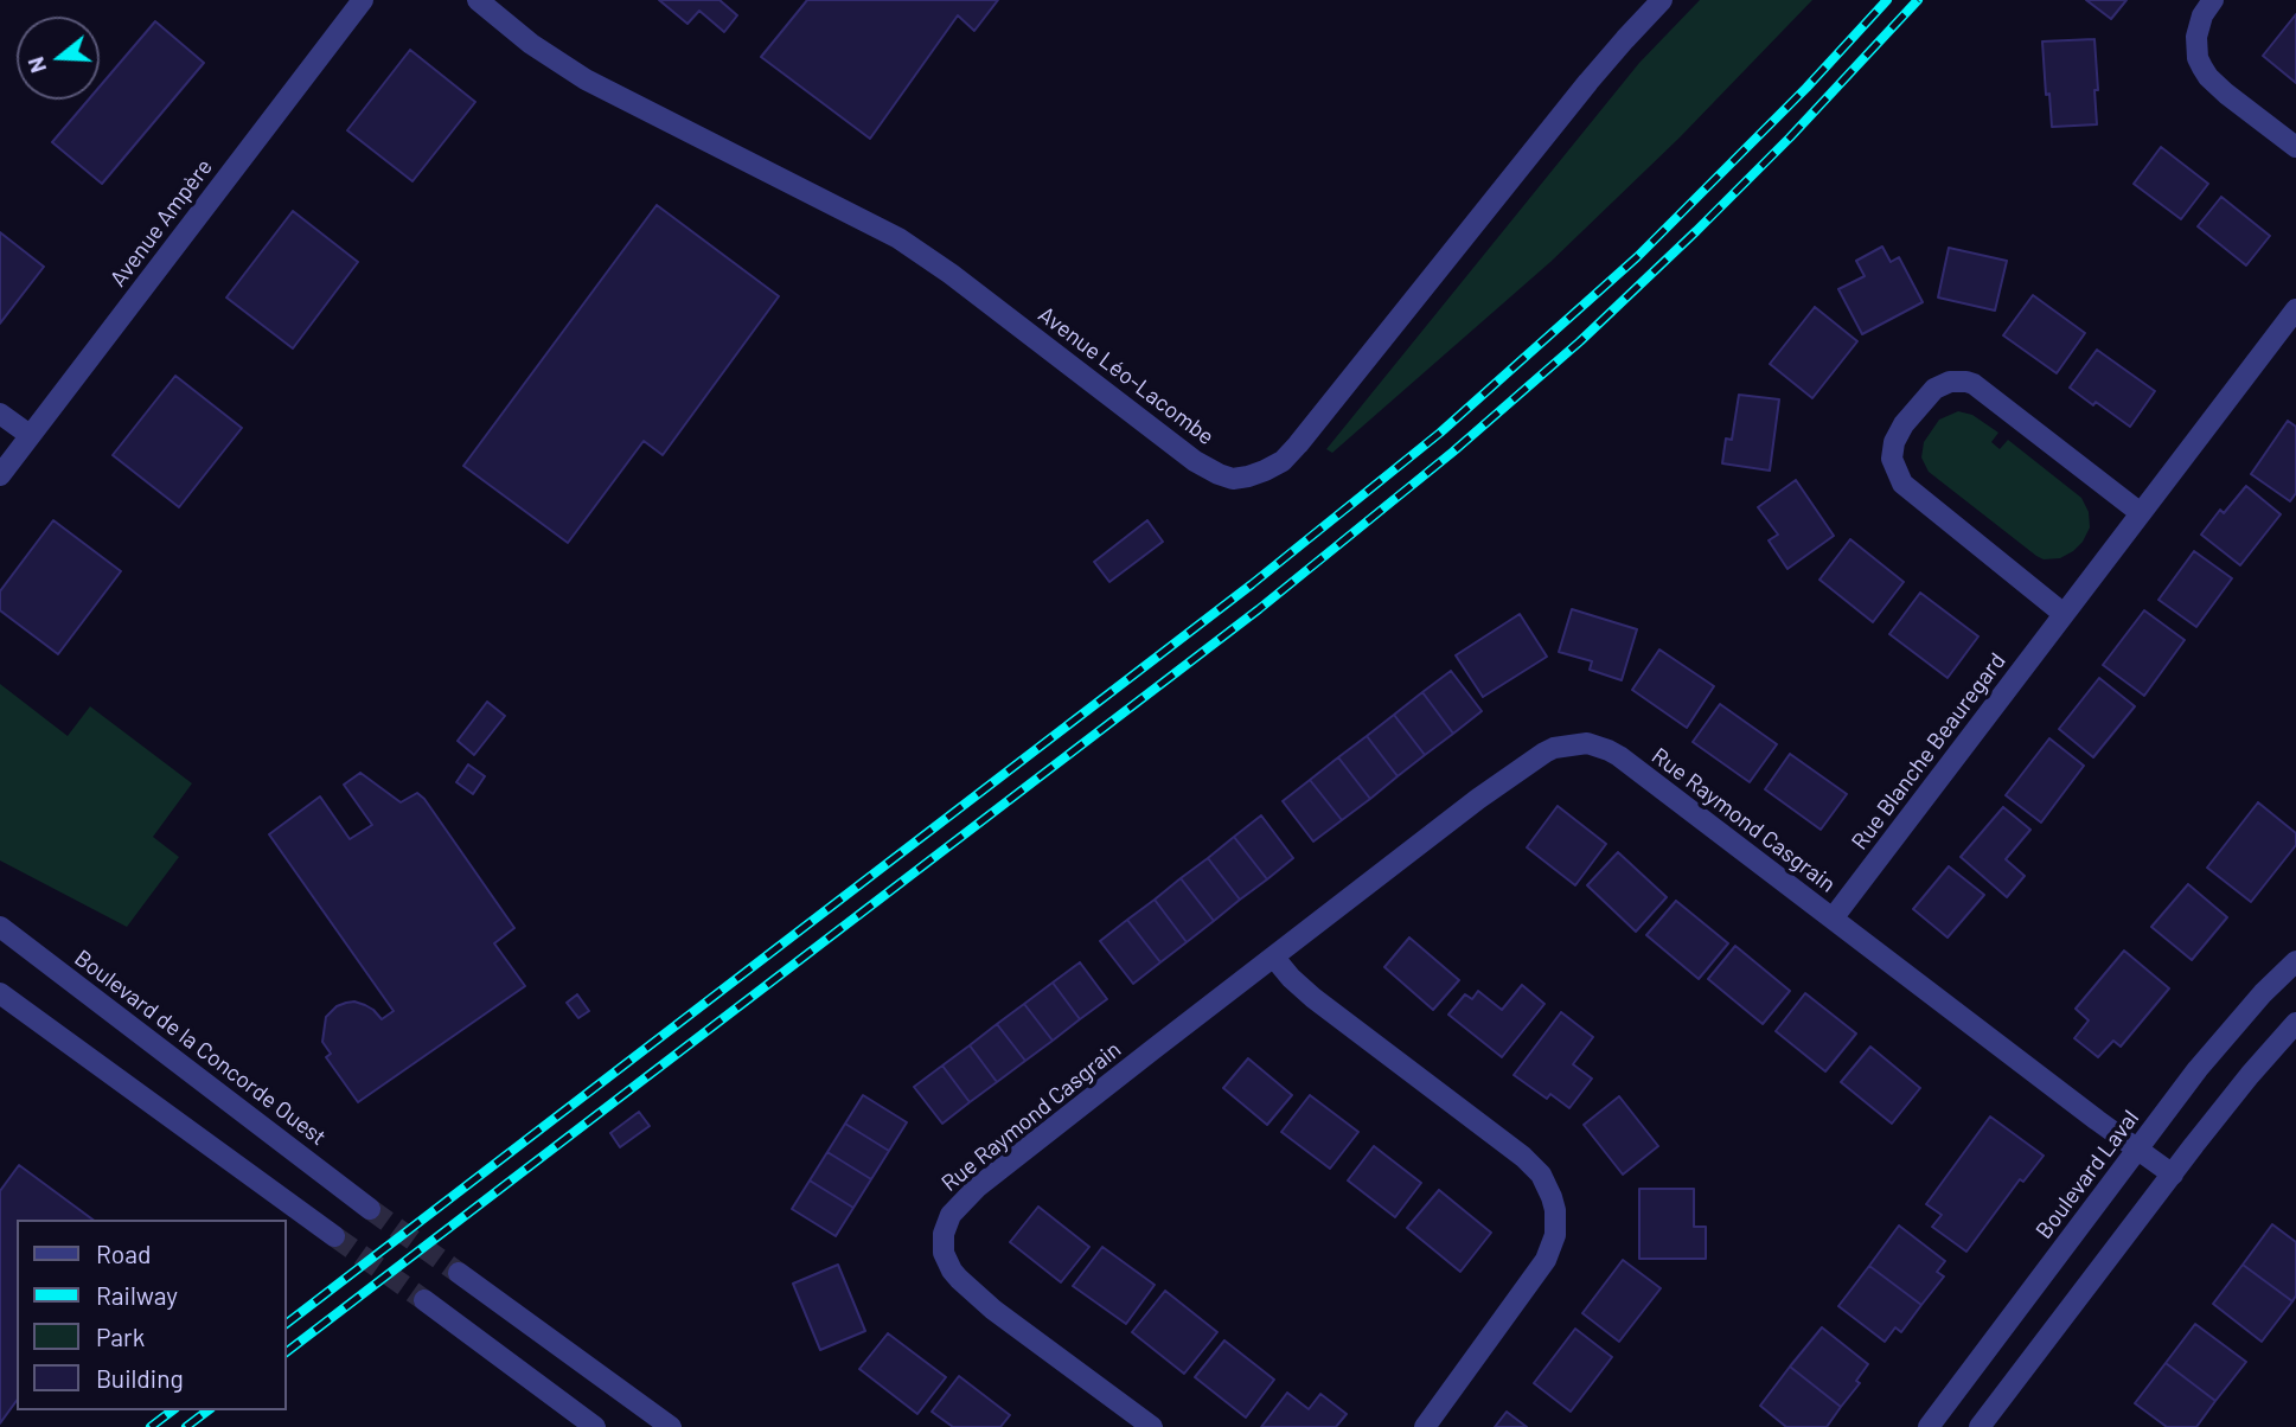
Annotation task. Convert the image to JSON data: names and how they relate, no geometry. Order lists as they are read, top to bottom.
{
  "streets": {
    "street": [
      "Avenue Ampère",
      "Avenue Léo-Lacombe",
      "Rue Blanche Beauregard",
      "Rue Raymond Casgrain",
      "Boulevard de la Concorde Ouest",
      "Boulevard Laval"
    ]
  },
  "crossings": [
    ["Rue Blanche Beauregard", "Rue Raymond Casgrain"],
    ["Rue Raymond Casgrain", "Boulevard Laval"]
  ],
  "legend": [
    "Road",
    "Railway",
    "Park",
    "Building"
  ],
  "north": "left"
}
